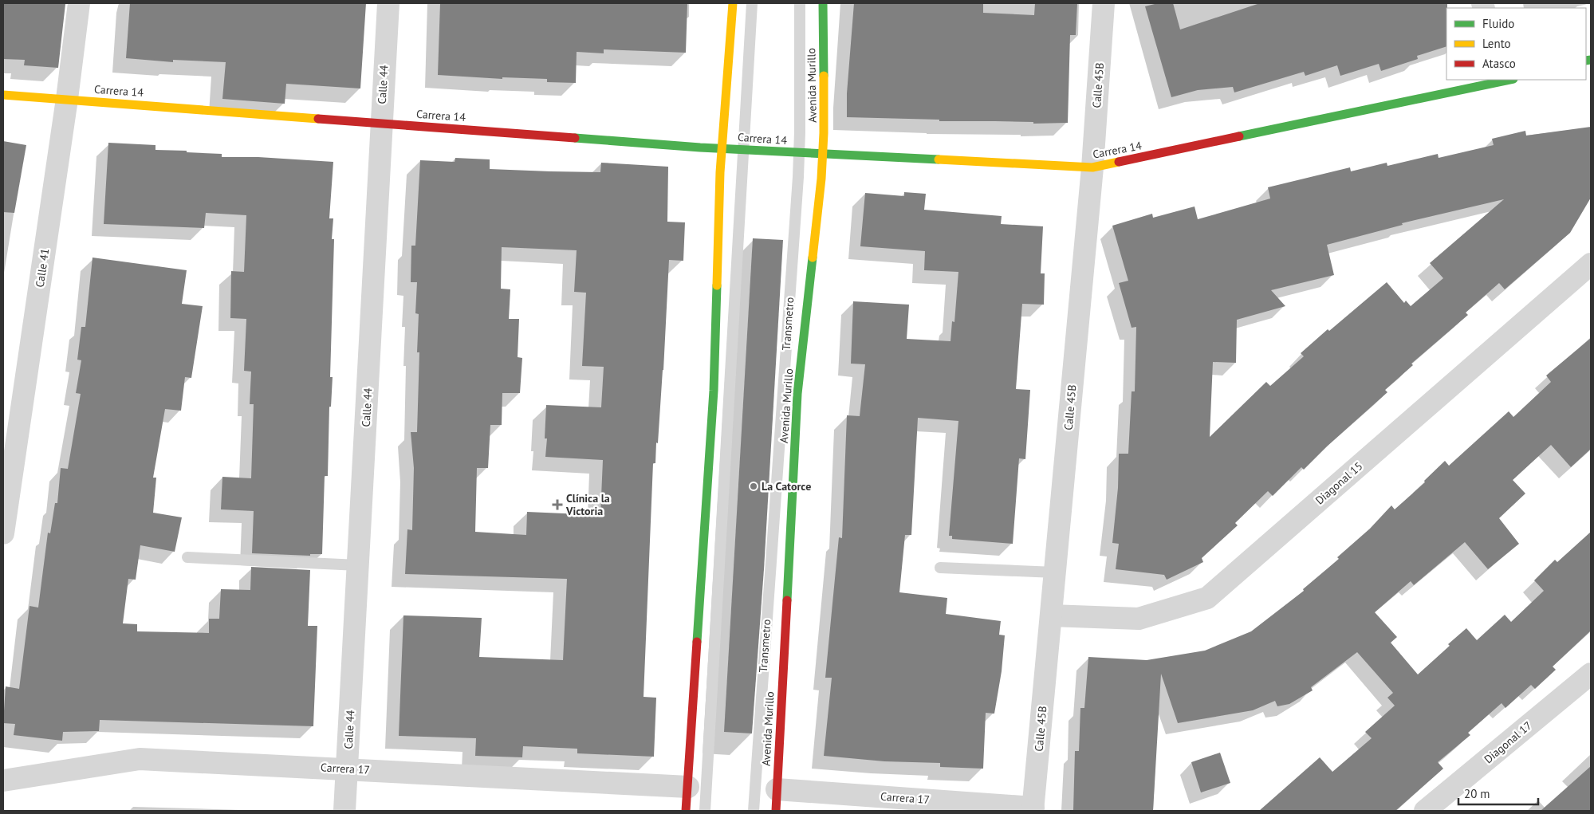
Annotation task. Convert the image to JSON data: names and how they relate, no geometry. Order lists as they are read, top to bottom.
{
  "streets": {
    "main road": ["Avenida Murillo", "Carrera 14"],
    "street": [
      "Calle 44",
      "Calle 45B",
      "Calle 41",
      "Diagonal 15",
      "Diagonal 17",
      "Carrera 17"
    ],
    "lane": ["Transmetro"]
  },
  "crossings": [
    ["Calle 44", "Carrera 14"],
    ["Calle 44", "Carrera 17"],
    ["Avenida Murillo", "Carrera 14"],
    ["Avenida Murillo", "Carrera 17"],
    ["Calle 45B", "Carrera 14"],
    ["Calle 45B", "Diagonal 15"],
    ["Calle 45B", "Carrera 17"],
    ["Carrera 14", "Calle 41"],
    ["Carrera 14", "Transmetro"]
  ],
  "places": {
    "other": ["La Catorce"],
    "health": ["Clínica la Victoria"]
  },
  "legend": ["Fluido", "Lento", "Atasco"],
  "scale_bar": "20 m"
}
